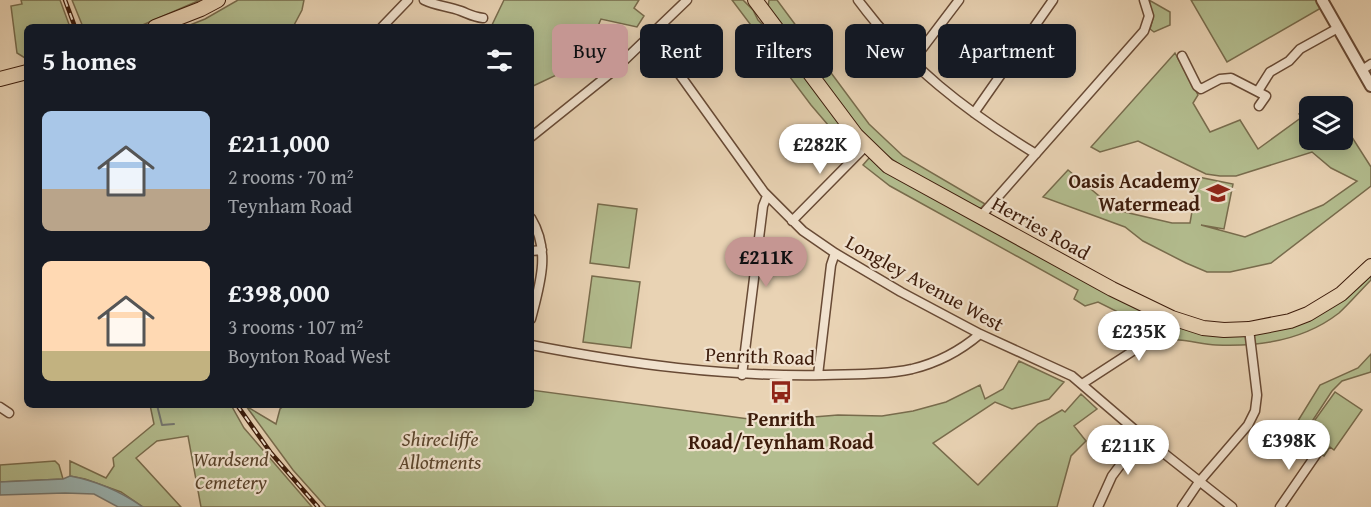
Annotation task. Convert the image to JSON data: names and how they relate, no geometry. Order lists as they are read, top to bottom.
{
  "streets": {
    "main road": ["Herries Road"],
    "street": ["Longley Avenue West", "Penrith Road"]
  },
  "crossings": [
    ["Longley Avenue West", "Penrith Road"]
  ],
  "parks": ["Shirecliffe Allotments", "Wardsend Cemetery"],
  "places": {
    "school or university": ["Oasis Academy Watermead"],
    "bus stop": ["Penrith Road/Teynham Road"]
  },
  "page": {
    "chip": [
      "Buy",
      "Rent",
      "Filters",
      "New",
      "Apartment"
    ],
    "heading": "5 homes",
    "list": [
      {
        "name": "£211,000",
        "note": "2 rooms · 70 m² · Teynham Road"
      },
      {
        "name": "£398,000",
        "note": "3 rooms · 107 m² · Boynton Road West"
      }
    ],
    "price": [
      "£282K",
      "£211K",
      "£235K",
      "£398K",
      "£211K"
    ]
  }
}
